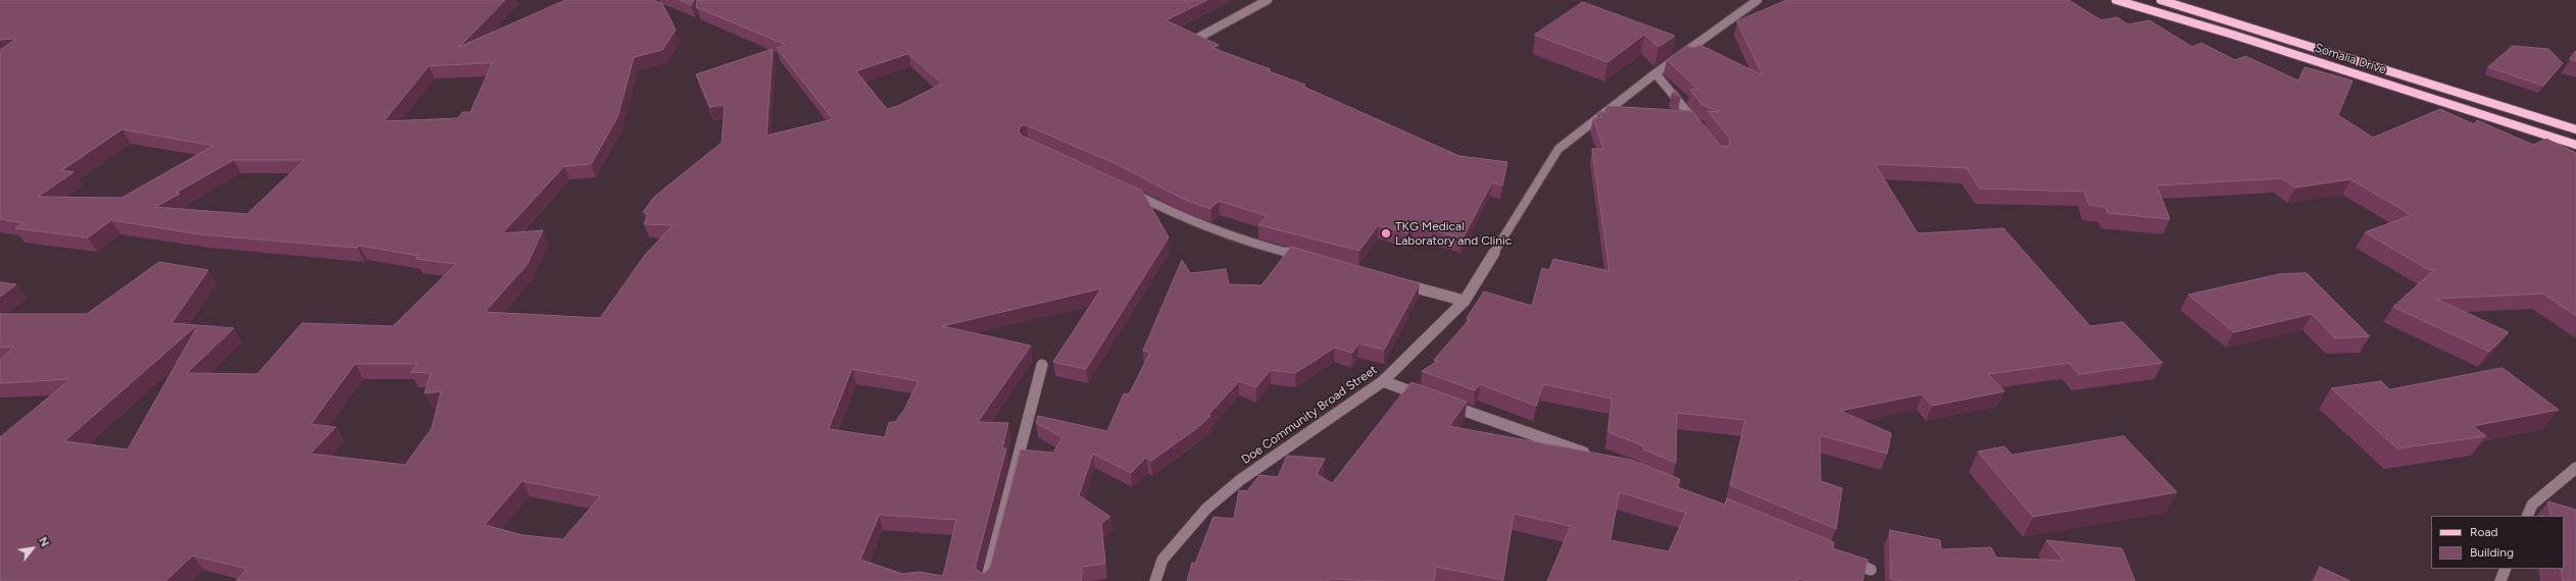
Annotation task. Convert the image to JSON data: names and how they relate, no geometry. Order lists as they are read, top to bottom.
{
  "streets": {
    "main road": ["Somalia Drive"],
    "street": ["Doe Community Broad Street"]
  },
  "places": ["TKG Medical Laboratory and Clinic"],
  "legend": ["Road", "Building"],
  "north": "top right"
}
